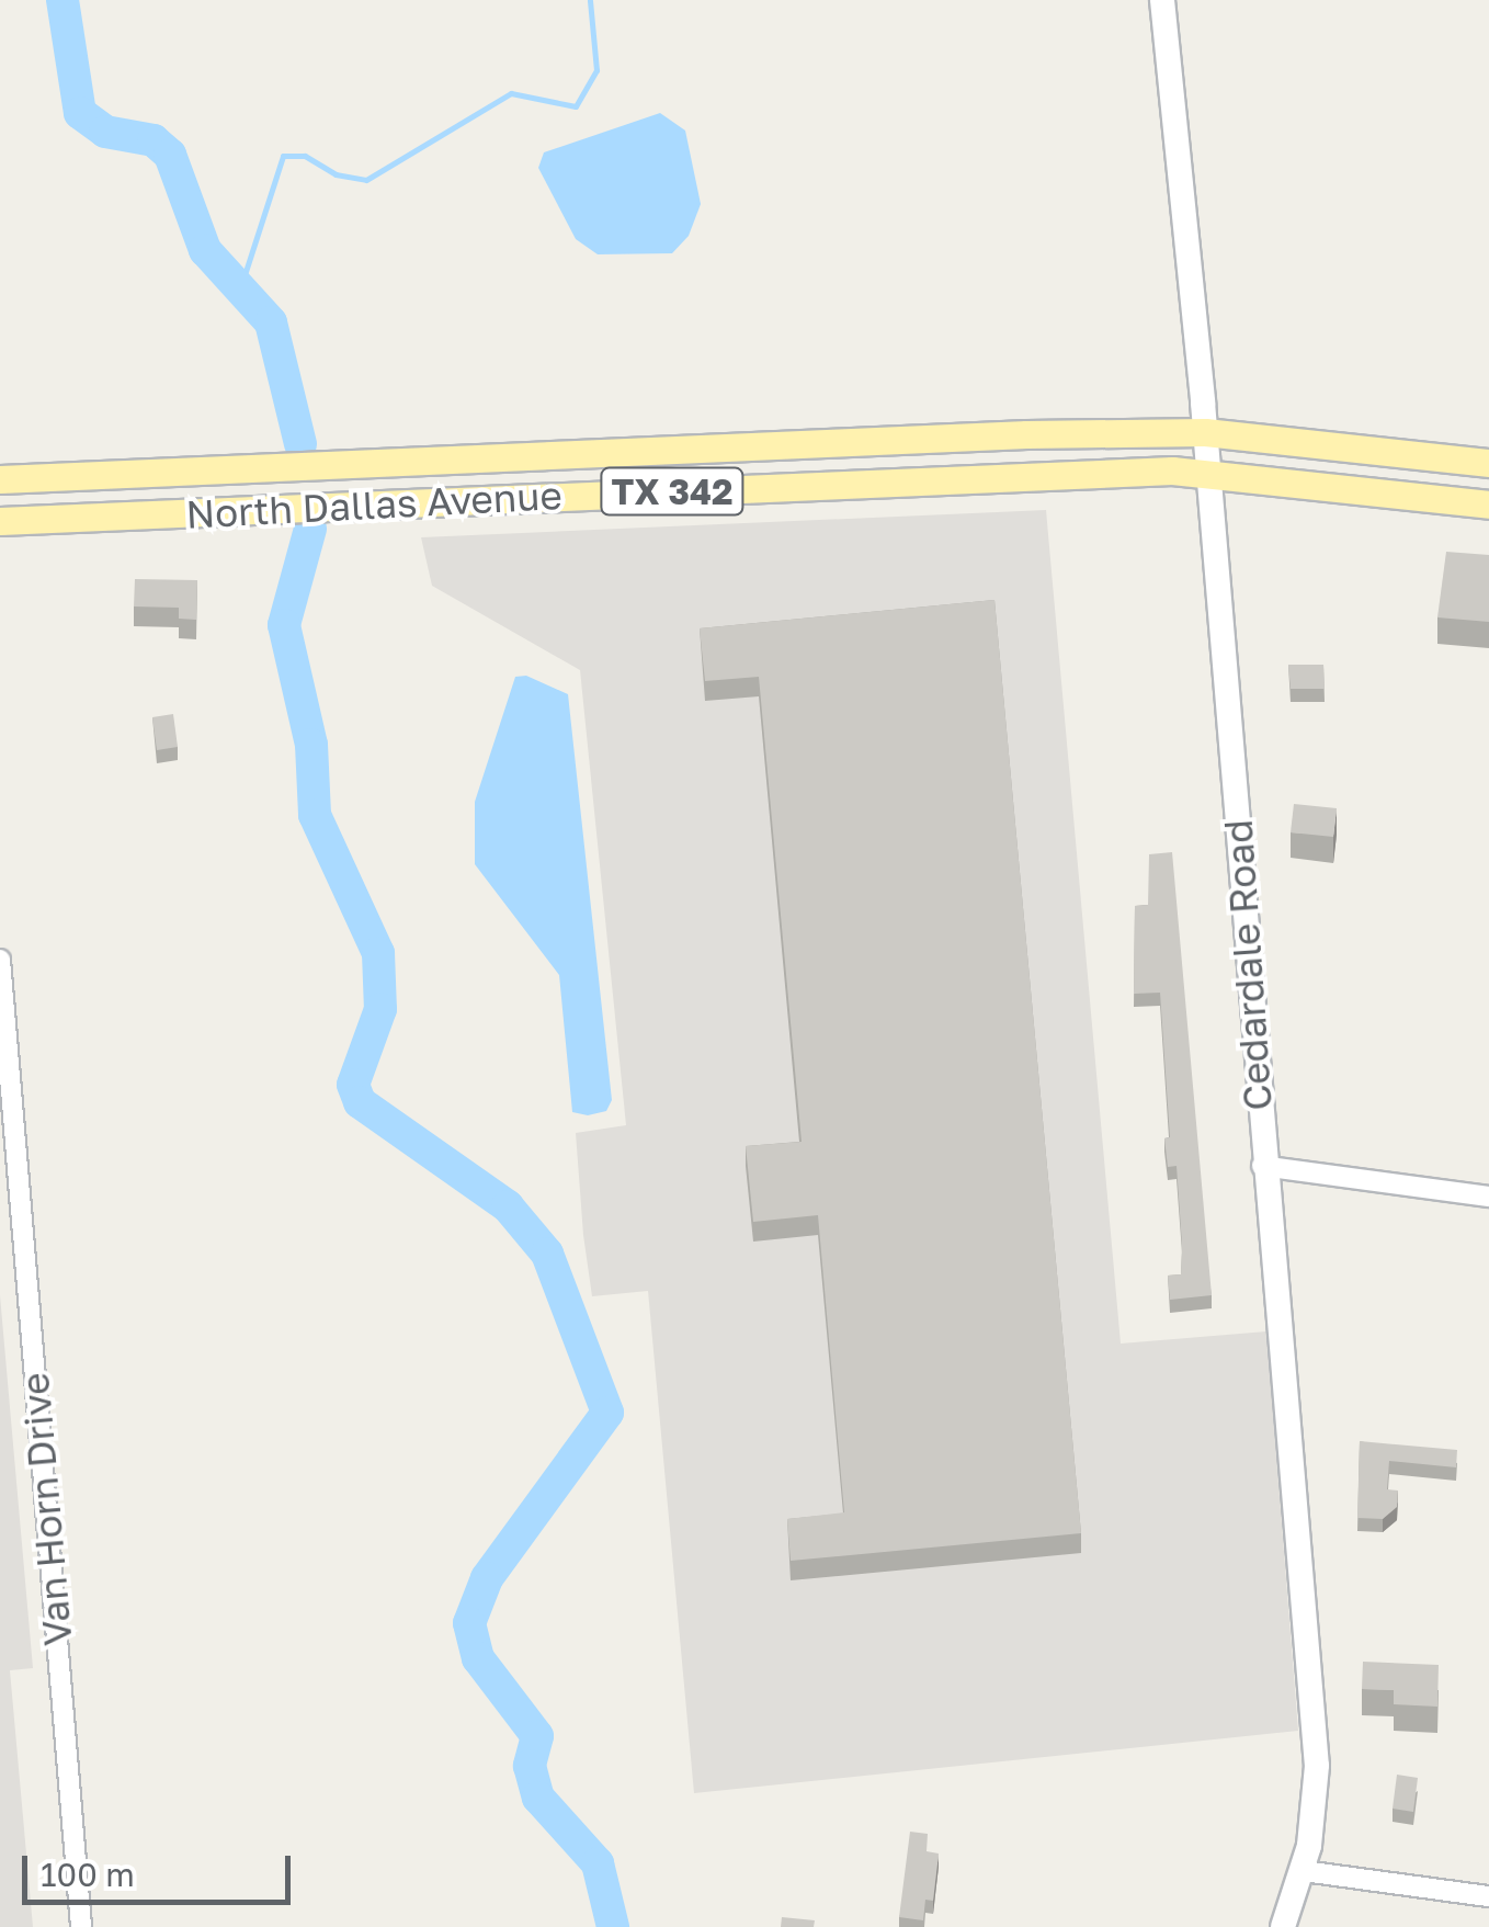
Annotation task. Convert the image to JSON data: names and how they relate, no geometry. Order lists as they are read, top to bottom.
{
  "streets": {
    "main road": ["TX 342", "North Dallas Avenue"],
    "street": ["Cedardale Road", "Van Horn Drive"]
  },
  "crossings": [
    ["TX 342", "North Dallas Avenue"],
    ["TX 342", "Cedardale Road"],
    ["North Dallas Avenue", "Cedardale Road"]
  ],
  "scale_bar": "100 m"
}
